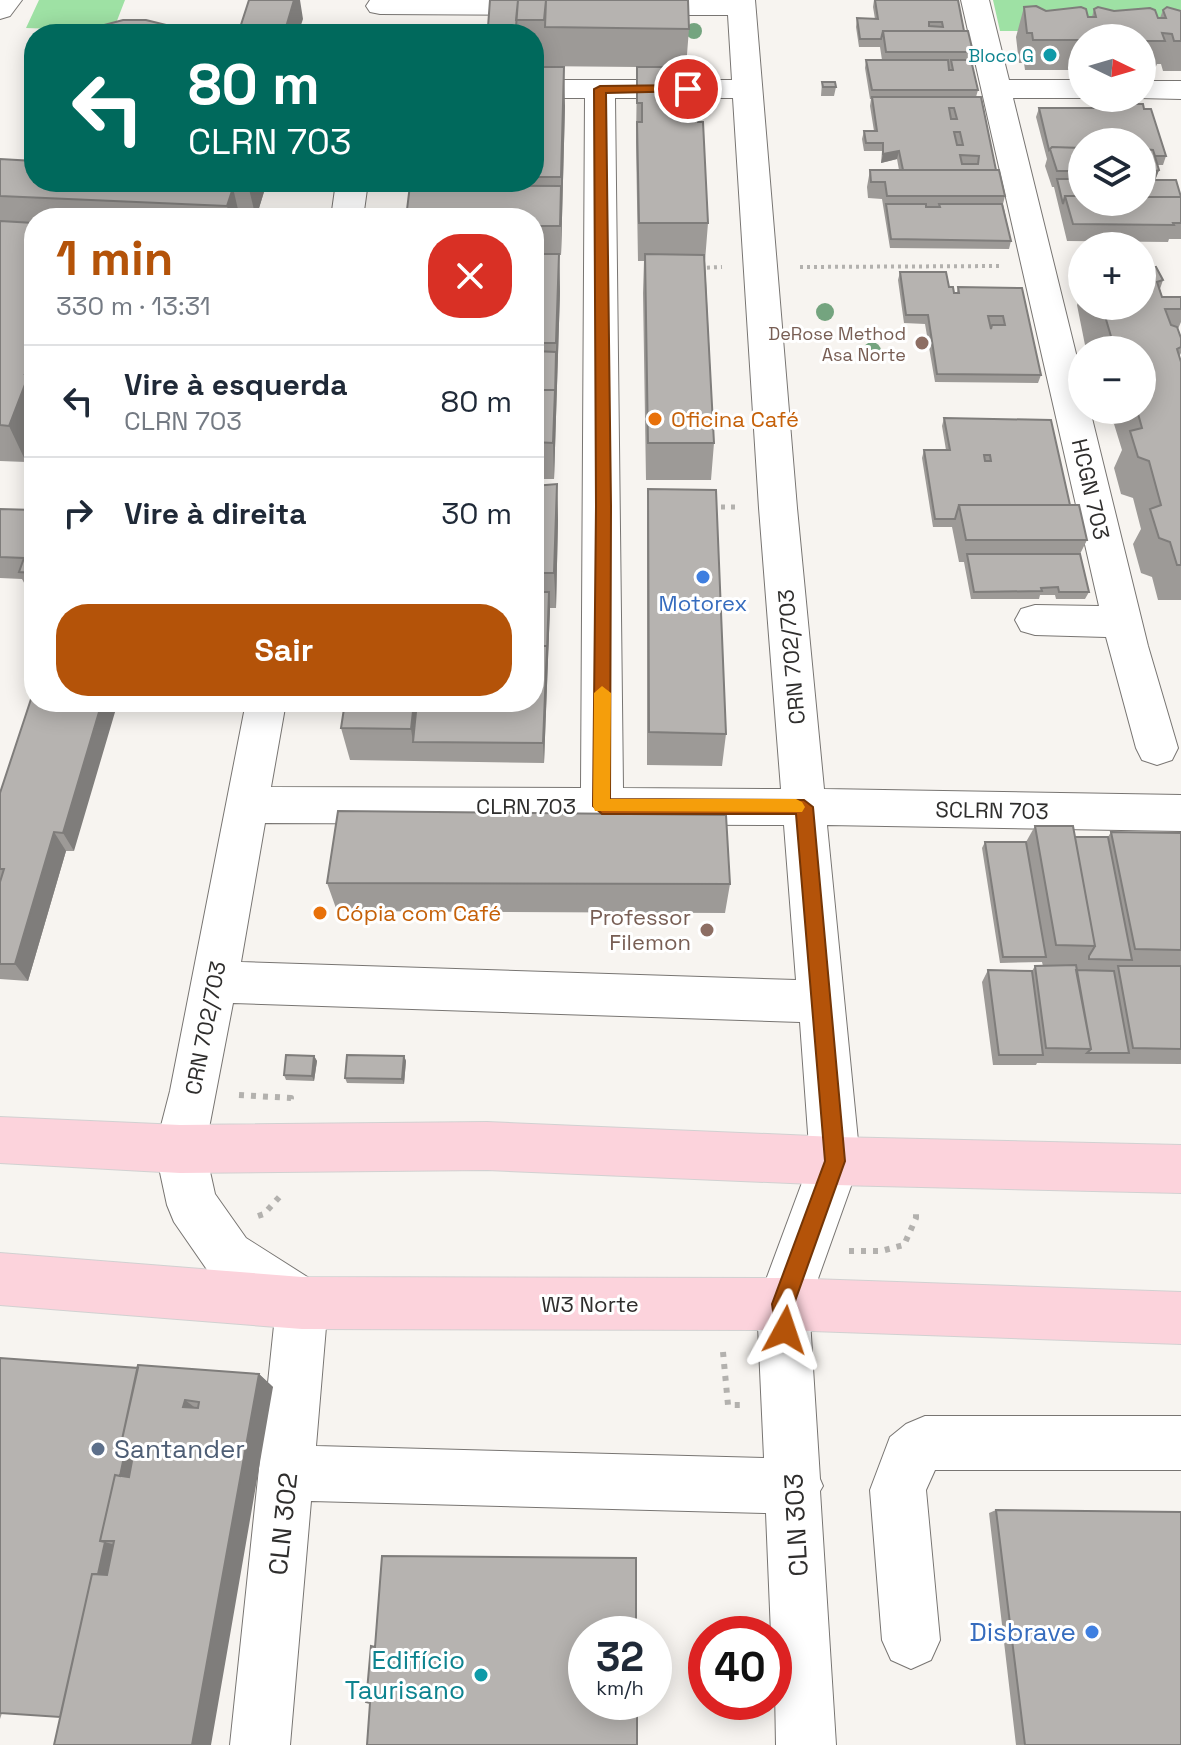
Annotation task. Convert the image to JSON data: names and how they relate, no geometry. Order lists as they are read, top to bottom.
{
  "streets": {
    "main road": ["W3 Norte"],
    "street": [
      "HCGN 703",
      "CRN 702/703",
      "CLRN 703",
      "SCLRN 703",
      "CLN 302",
      "CLN 303"
    ]
  },
  "crossings": [
    ["CRN 702/703", "CLRN 703"],
    ["CRN 702/703", "SCLRN 703"],
    ["CRN 702/703", "W3 Norte"],
    ["CRN 702/703", "CLN 302"],
    ["CRN 702/703", "CLN 303"],
    ["CLRN 703", "SCLRN 703"],
    ["W3 Norte", "CLN 302"],
    ["W3 Norte", "CLN 303"]
  ],
  "places": [
    "Bloco G",
    "DeRose Method Asa Norte",
    "Oficina Café",
    "Motorex",
    "Cópia com Café",
    "Professor Filemon",
    "Santander",
    "Disbrave",
    "Edifício Taurisano"
  ],
  "north": "right",
  "page": {
    "map_buttons": ["+", "−"],
    "turn": ["80 m", "CLRN 703"],
    "heading": ["1 min", "330 m · 13:31"],
    "list": [
      {
        "name": "Vire à esquerda",
        "note": "CLRN 703",
        "value": "80 m"
      },
      {
        "name": "Vire à direita",
        "value": "30 m"
      }
    ],
    "buttons": "Sair",
    "speed": "32 km/h",
    "limit": "40"
  }
}
